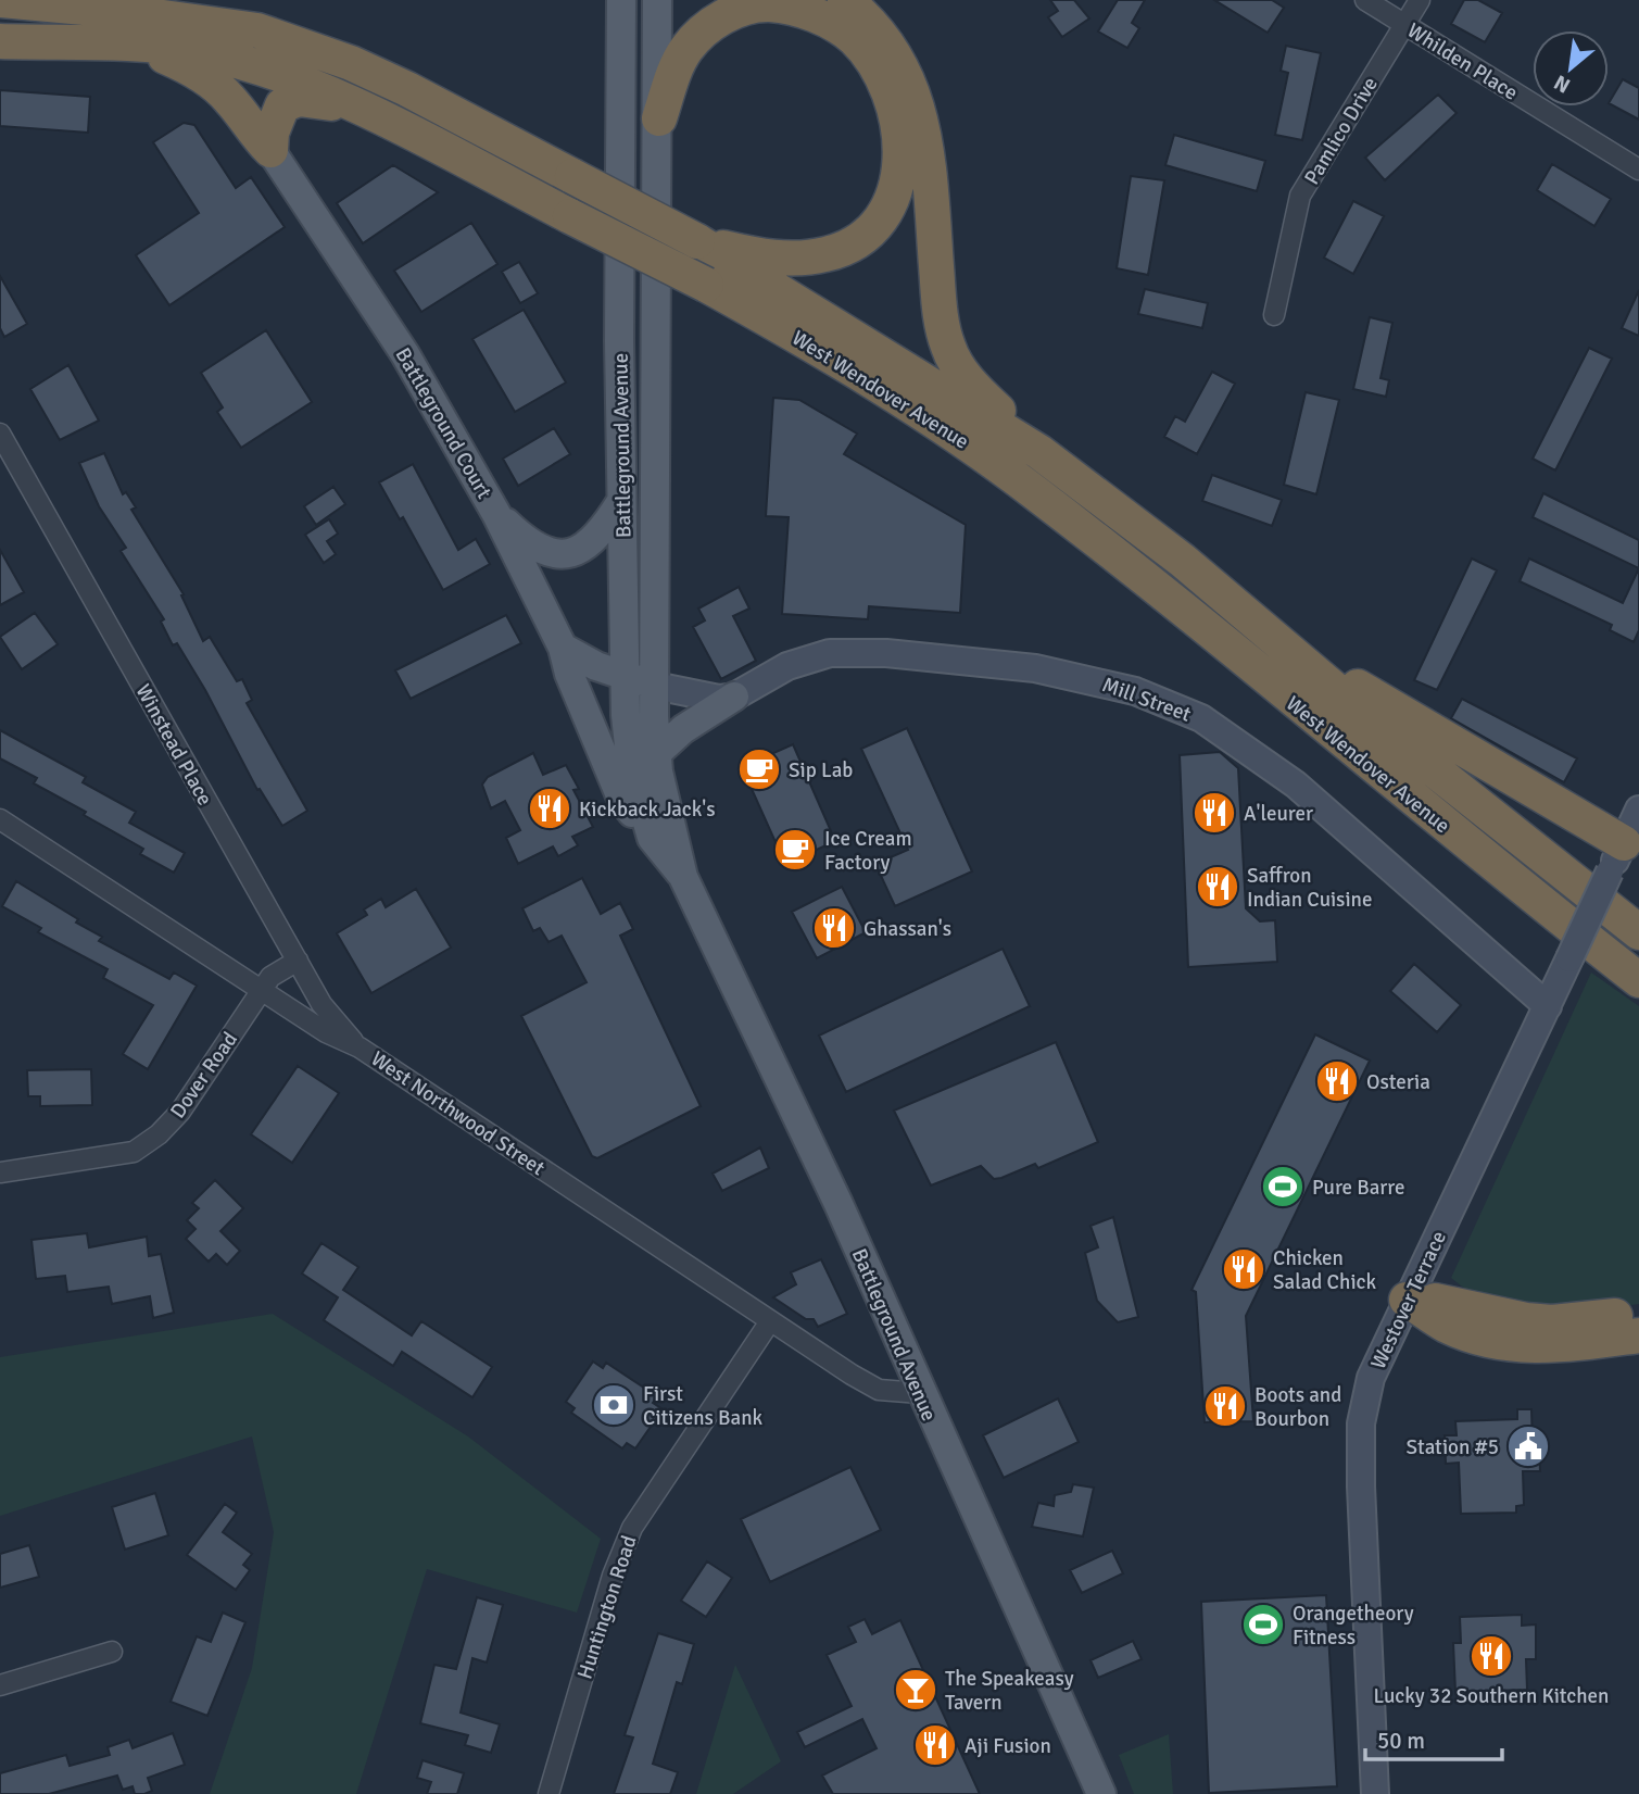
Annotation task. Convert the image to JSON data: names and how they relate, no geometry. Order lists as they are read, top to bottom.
{
  "streets": {
    "highway": ["West Wendover Avenue"],
    "main road": [
      "Battleground Court",
      "Battleground Avenue",
      "Mill Street",
      "Westover Terrace"
    ],
    "street": [
      "Whilden Place",
      "Pamlico Drive",
      "Winstead Place",
      "Dover Road",
      "West Northwood Street",
      "Huntington Road"
    ]
  },
  "crossings": [
    ["Whilden Place", "Pamlico Drive"],
    ["Battleground Court", "Battleground Avenue"],
    ["Battleground Avenue", "Mill Street"],
    ["Battleground Avenue", "West Northwood Street"],
    ["Mill Street", "Westover Terrace"],
    ["Winstead Place", "Dover Road"],
    ["Winstead Place", "West Northwood Street"],
    ["Dover Road", "West Northwood Street"],
    ["West Northwood Street", "Huntington Road"]
  ],
  "places": {
    "cafe": ["Sip Lab", "Ice Cream Factory"],
    "restaurant": [
      "Kickback Jack's",
      "A'leurer",
      "Saffron Indian Cuisine",
      "Ghassan's",
      "Osteria",
      "Chicken Salad Chick",
      "Boots and Bourbon",
      "Lucky 32 Southern Kitchen",
      "Aji Fusion"
    ],
    "sports": ["Pure Barre", "Orangetheory Fitness"],
    "bank": ["First Citizens Bank"],
    "public building": ["Station #5"],
    "bar": ["The Speakeasy Tavern"]
  },
  "scale_bar": "50 m",
  "north": "bottom left"
}
